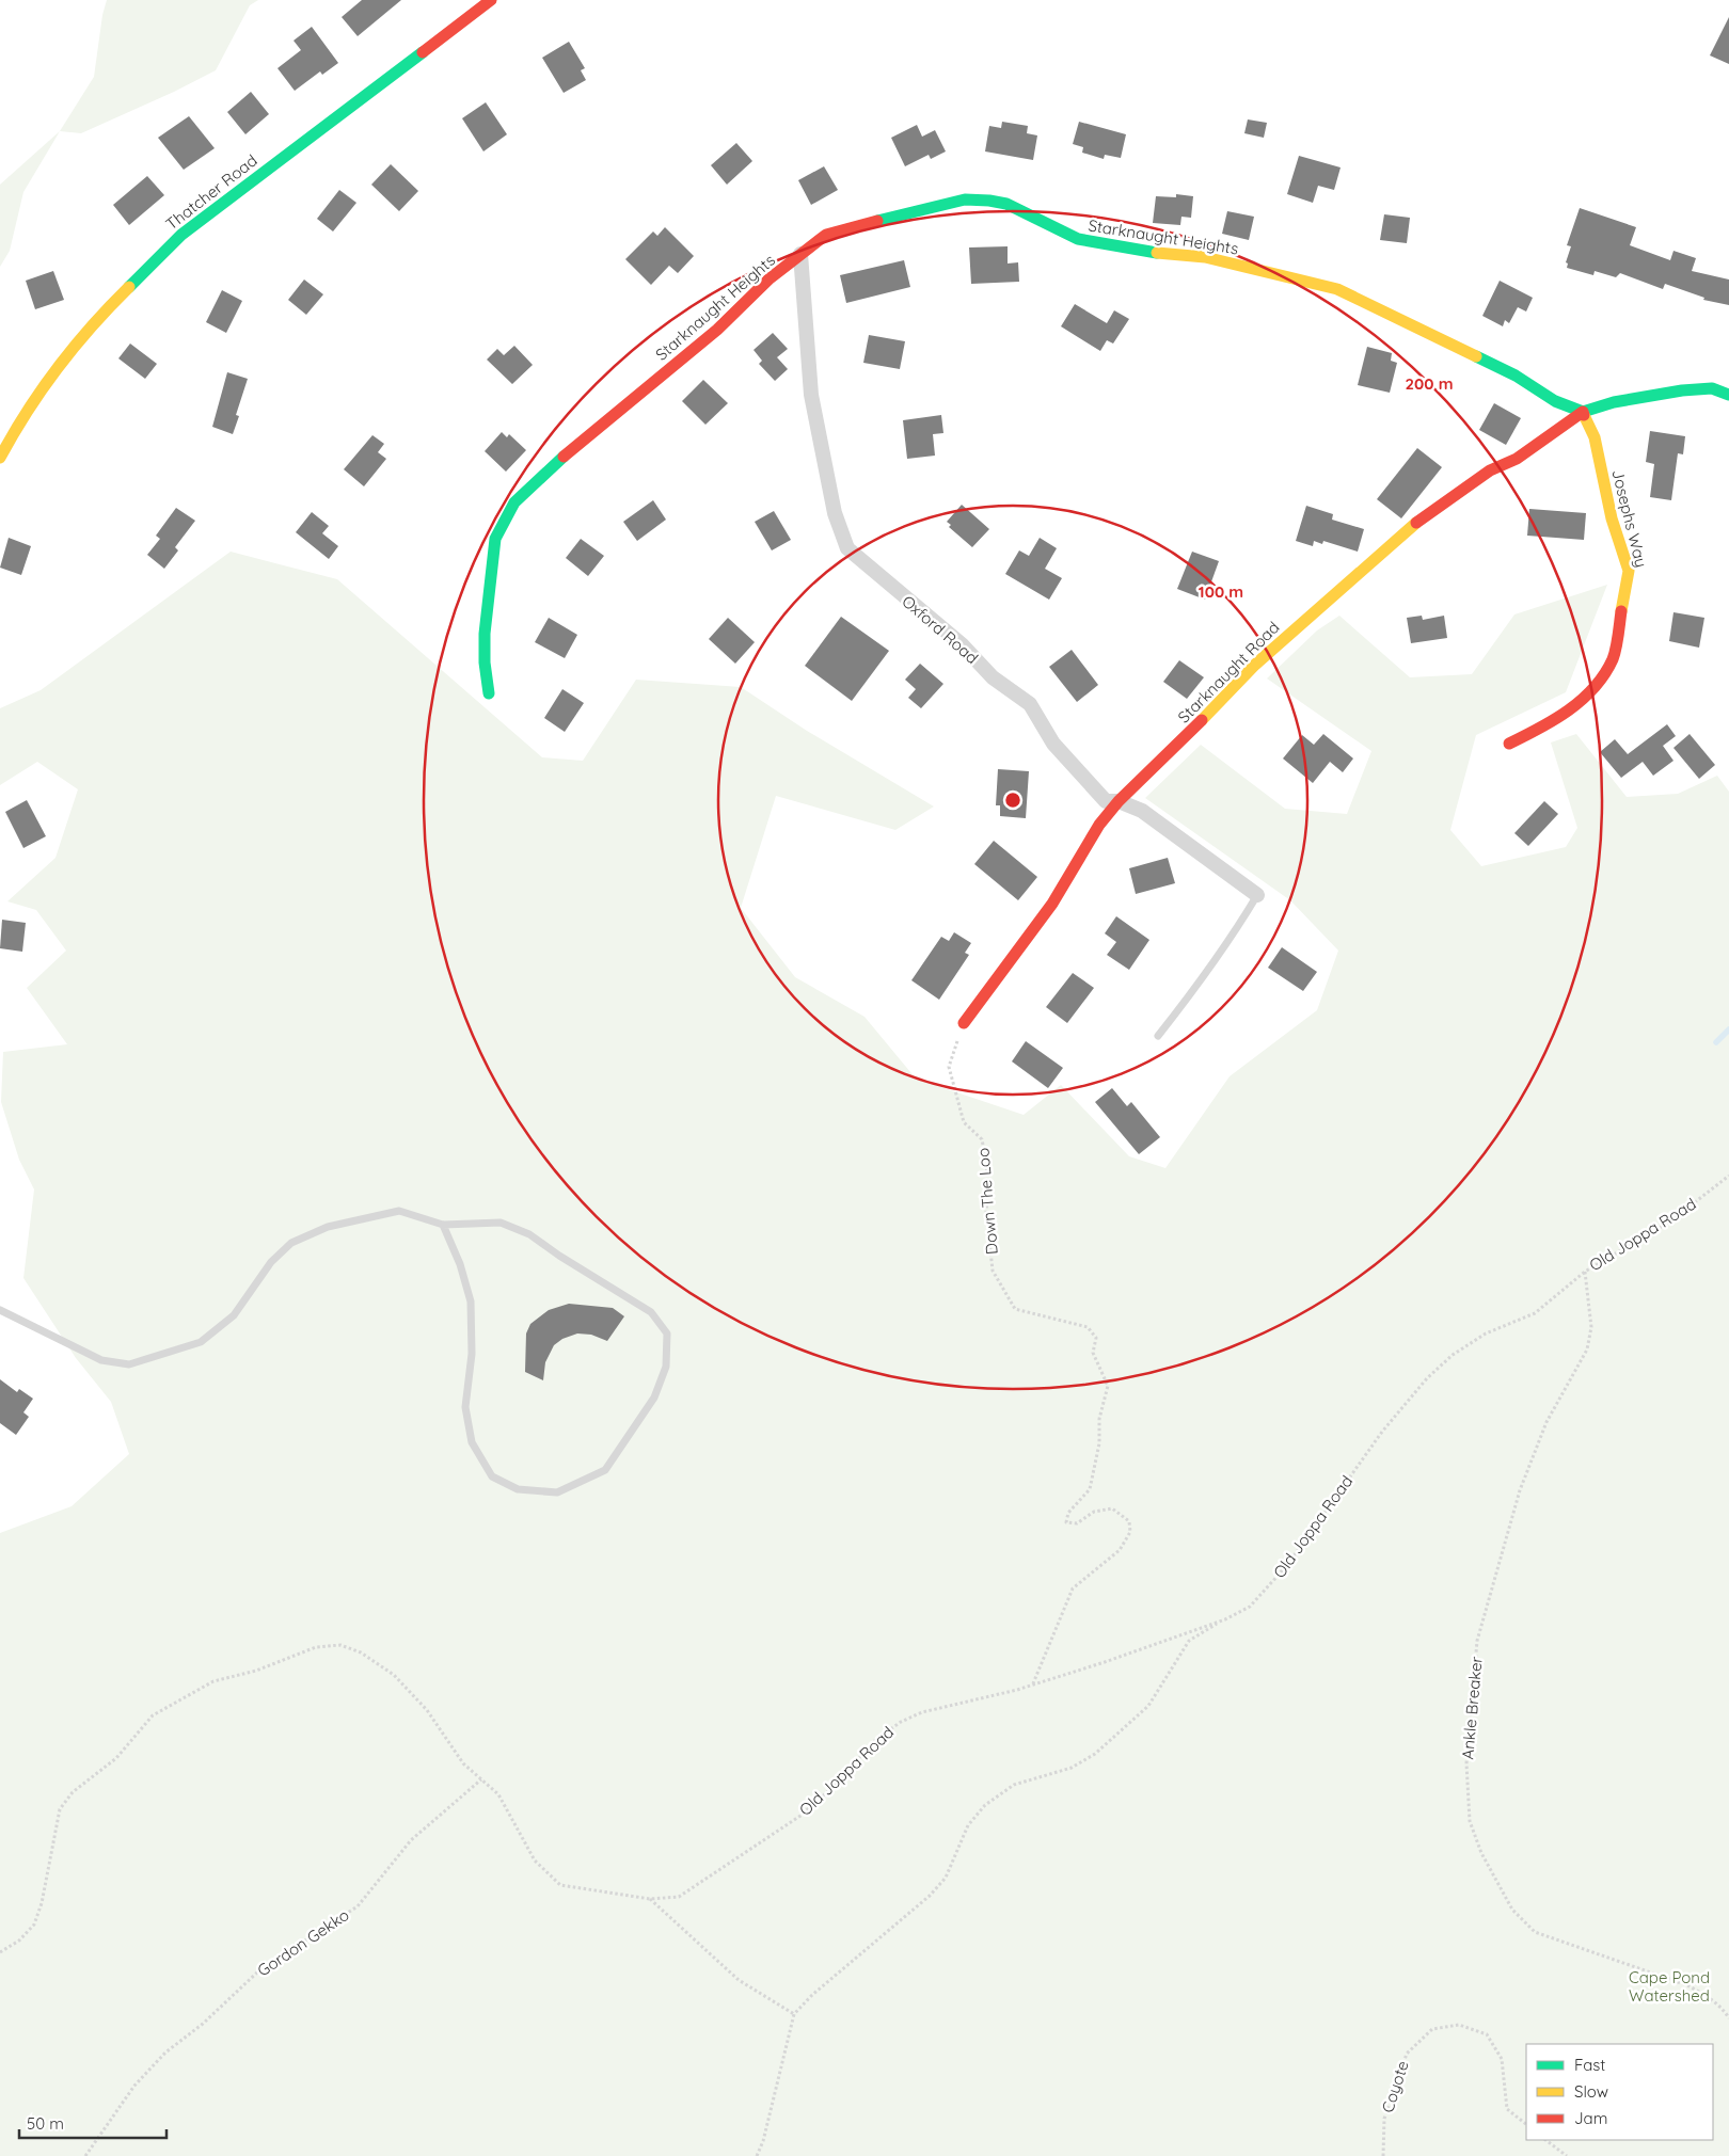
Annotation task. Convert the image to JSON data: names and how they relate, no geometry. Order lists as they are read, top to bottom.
{
  "streets": {
    "street": [
      "Thatcher Road",
      "Starknaught Heights",
      "Josephs Way",
      "Oxford Road",
      "Starknaught Road"
    ],
    "path": [
      "Down The Loo",
      "Old Joppa Road",
      "Ankle Breaker",
      "Gordon Gekko",
      "Coyote"
    ]
  },
  "crossings": [
    ["Starknaught Heights", "Josephs Way"],
    ["Starknaught Heights", "Oxford Road"],
    ["Starknaught Heights", "Starknaught Road"],
    ["Josephs Way", "Starknaught Road"],
    ["Oxford Road", "Starknaught Road"],
    ["Starknaught Road", "Down The Loo"],
    ["Down The Loo", "Old Joppa Road"],
    ["Old Joppa Road", "Ankle Breaker"],
    ["Old Joppa Road", "Gordon Gekko"]
  ],
  "parks": ["Cape Pond Watershed"],
  "legend": ["Fast", "Slow", "Jam"],
  "scale_bar": "50 m",
  "rings": ["200 m", "100 m"]
}
